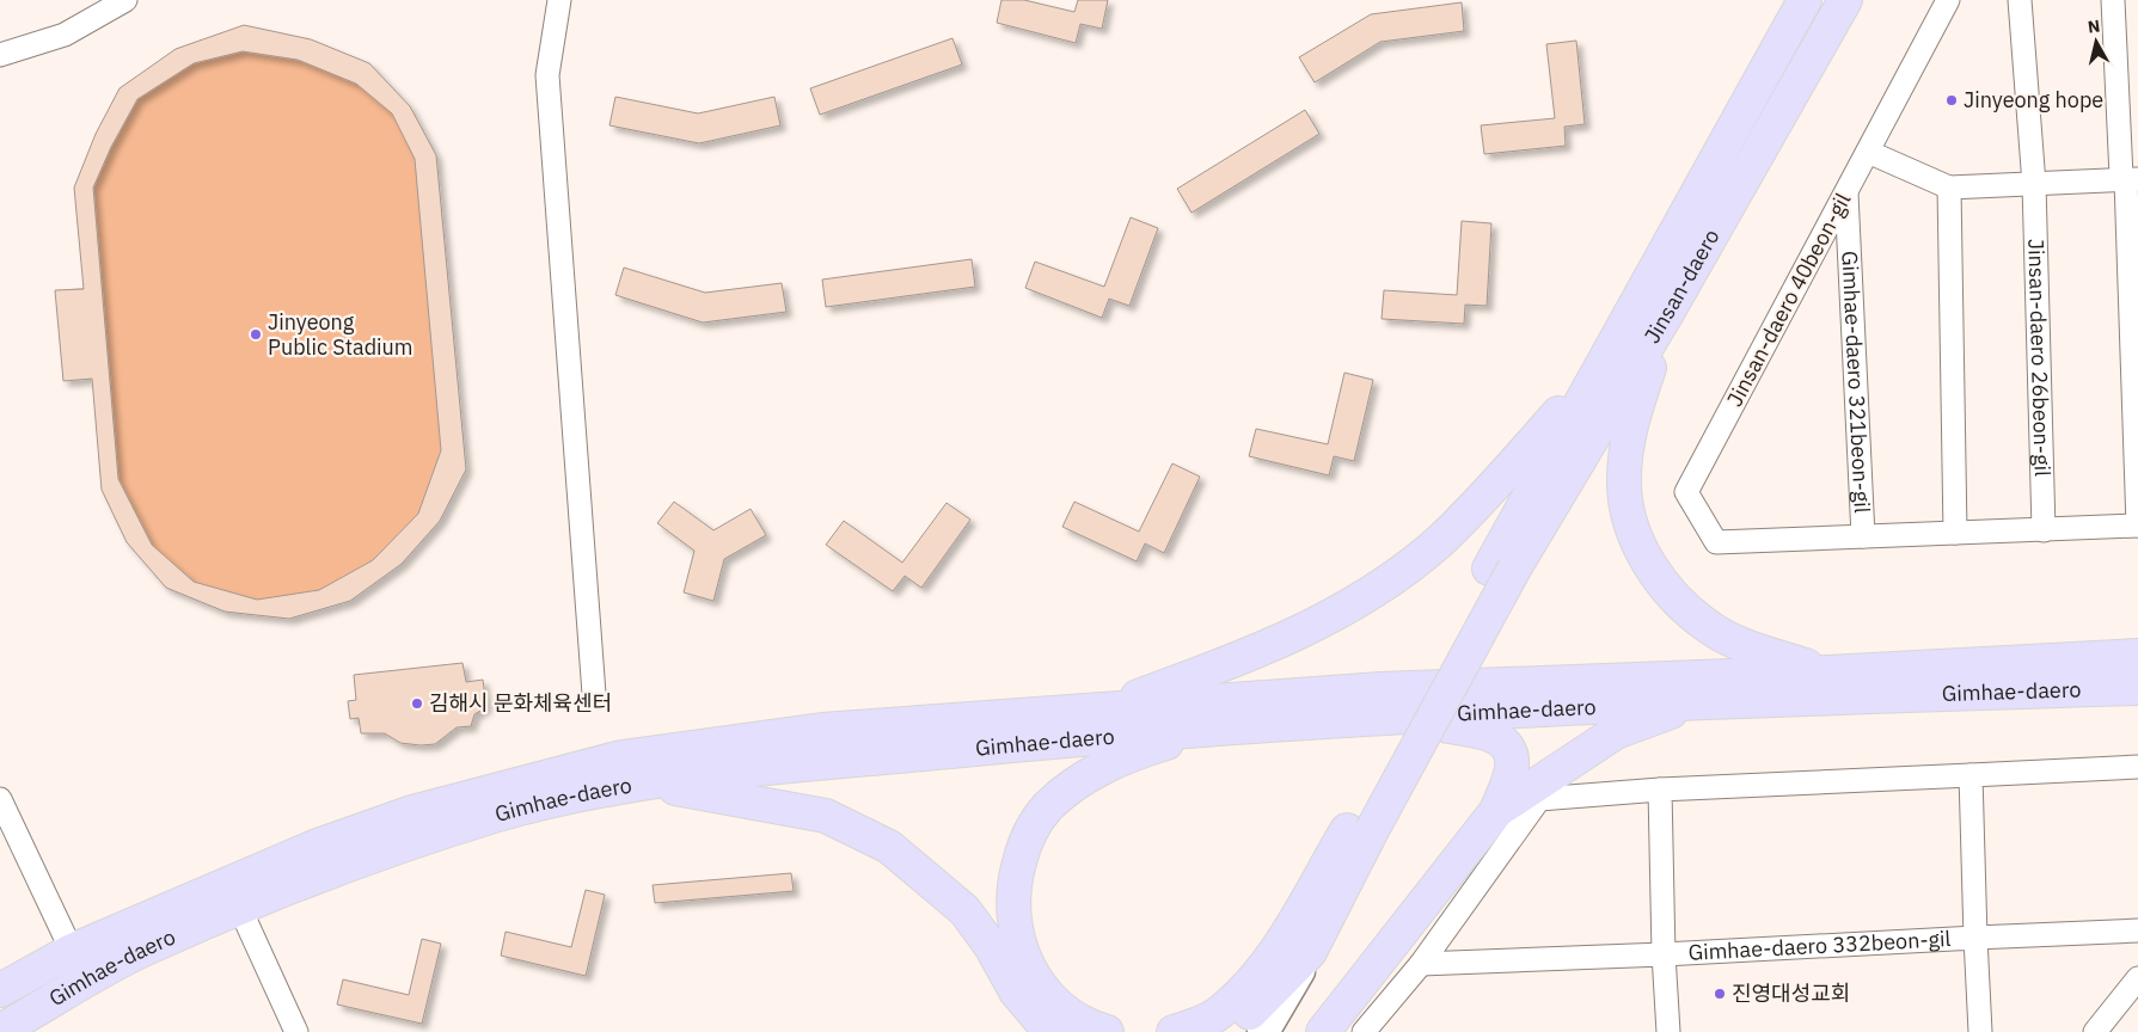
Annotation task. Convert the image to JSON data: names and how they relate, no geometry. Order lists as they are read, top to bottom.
{
  "streets": {
    "main road": ["Jinsan-daero", "Gimhae-daero"],
    "street": [
      "Jinsan-daero 40beon-gil",
      "Jinsan-daero 26beon-gil",
      "Gimhae-daero 321beon-gil",
      "Gimhae-daero 332beon-gil"
    ]
  },
  "crossings": [
    ["Jinsan-daero 40beon-gil", "Gimhae-daero 321beon-gil"],
    ["Jinsan-daero 26beon-gil", "Gimhae-daero 321beon-gil"]
  ],
  "places": [
    "Jinyeong hope",
    "Jinyeong Public Stadium",
    "김해시 문화체육센터",
    "진영대성교회"
  ],
  "north": "top"
}
